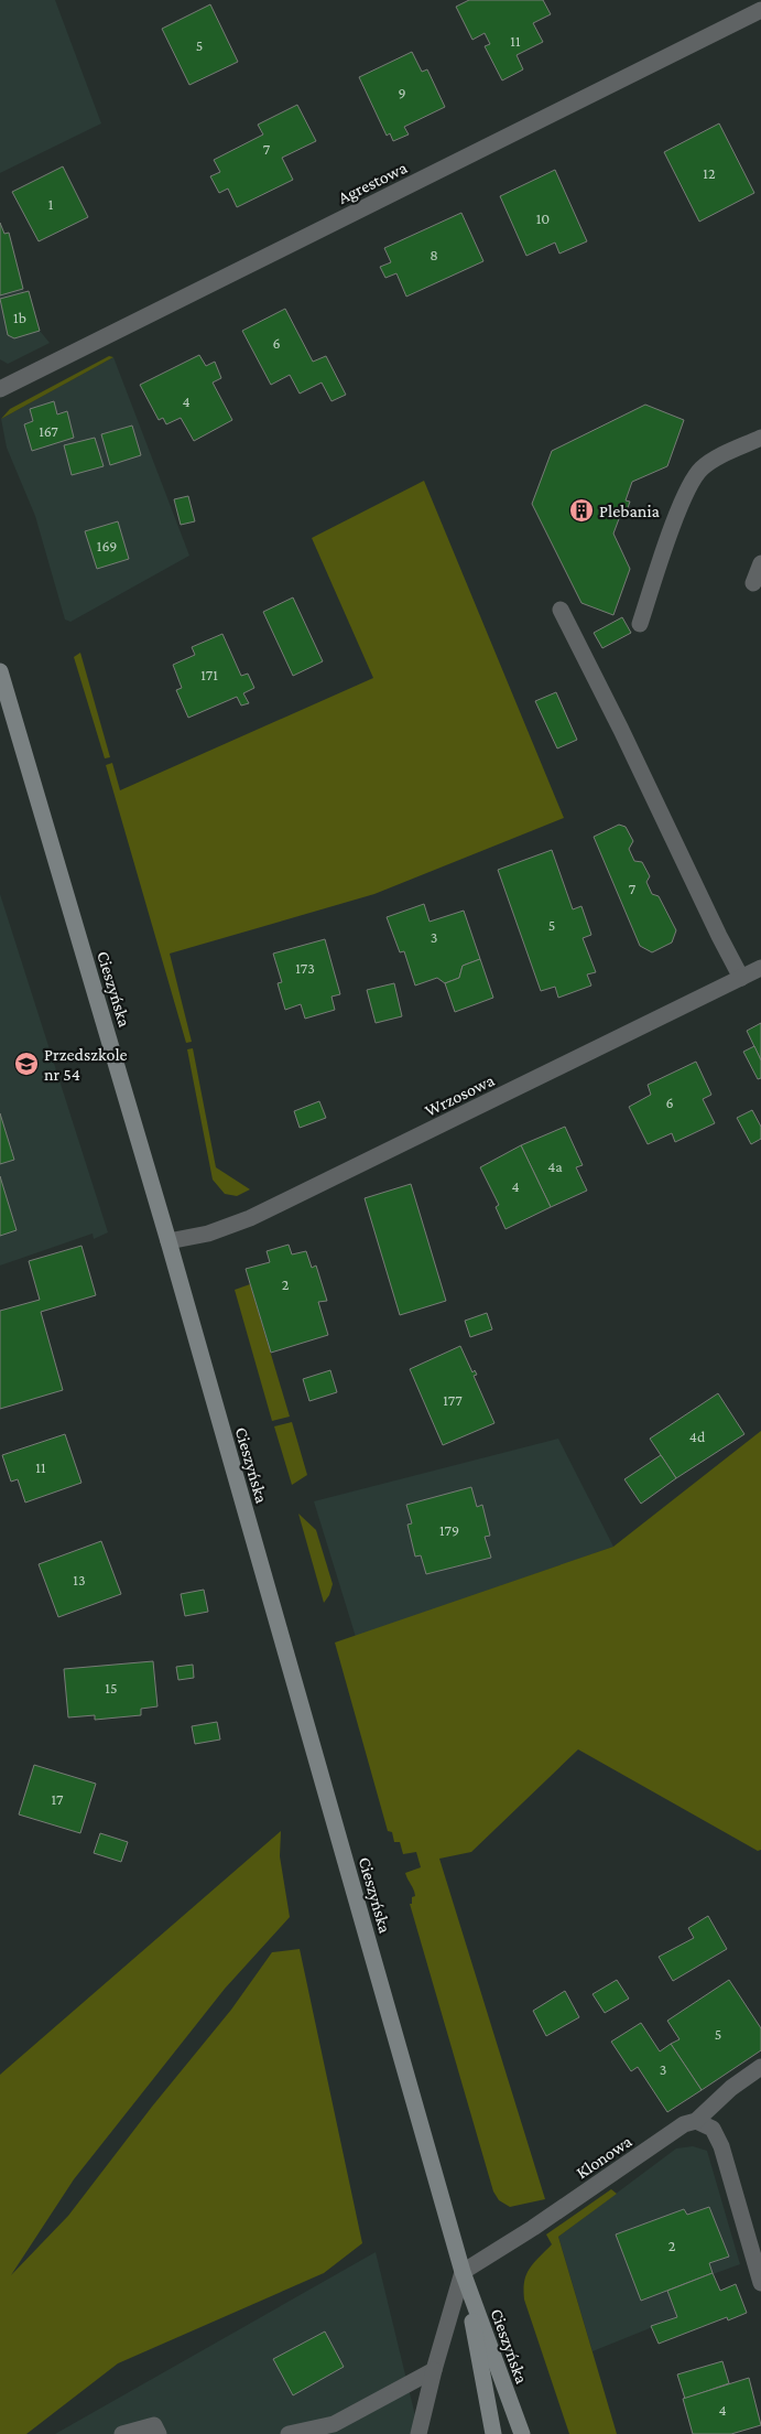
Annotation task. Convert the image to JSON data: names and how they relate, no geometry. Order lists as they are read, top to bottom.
{
  "streets": {
    "main road": ["Cieszyńska"],
    "street": ["Agrestowa", "Wrzosowa", "Klonowa"]
  },
  "crossings": [
    ["Cieszyńska", "Wrzosowa"],
    ["Cieszyńska", "Klonowa"]
  ],
  "places": {
    "building": ["Plebania"],
    "school or university": ["Przedszkole nr 54"]
  },
  "house_numbers": [
    "11",
    "5",
    "9",
    "7",
    "12",
    "1",
    "10",
    "8",
    "1b",
    "6",
    "4",
    "167",
    "169",
    "171",
    "7",
    "5",
    "3",
    "173",
    "6",
    "4a",
    "4",
    "2",
    "177",
    "4d",
    "11",
    "179",
    "13",
    "15",
    "17",
    "5",
    "3",
    "2",
    "4"
  ]
}
